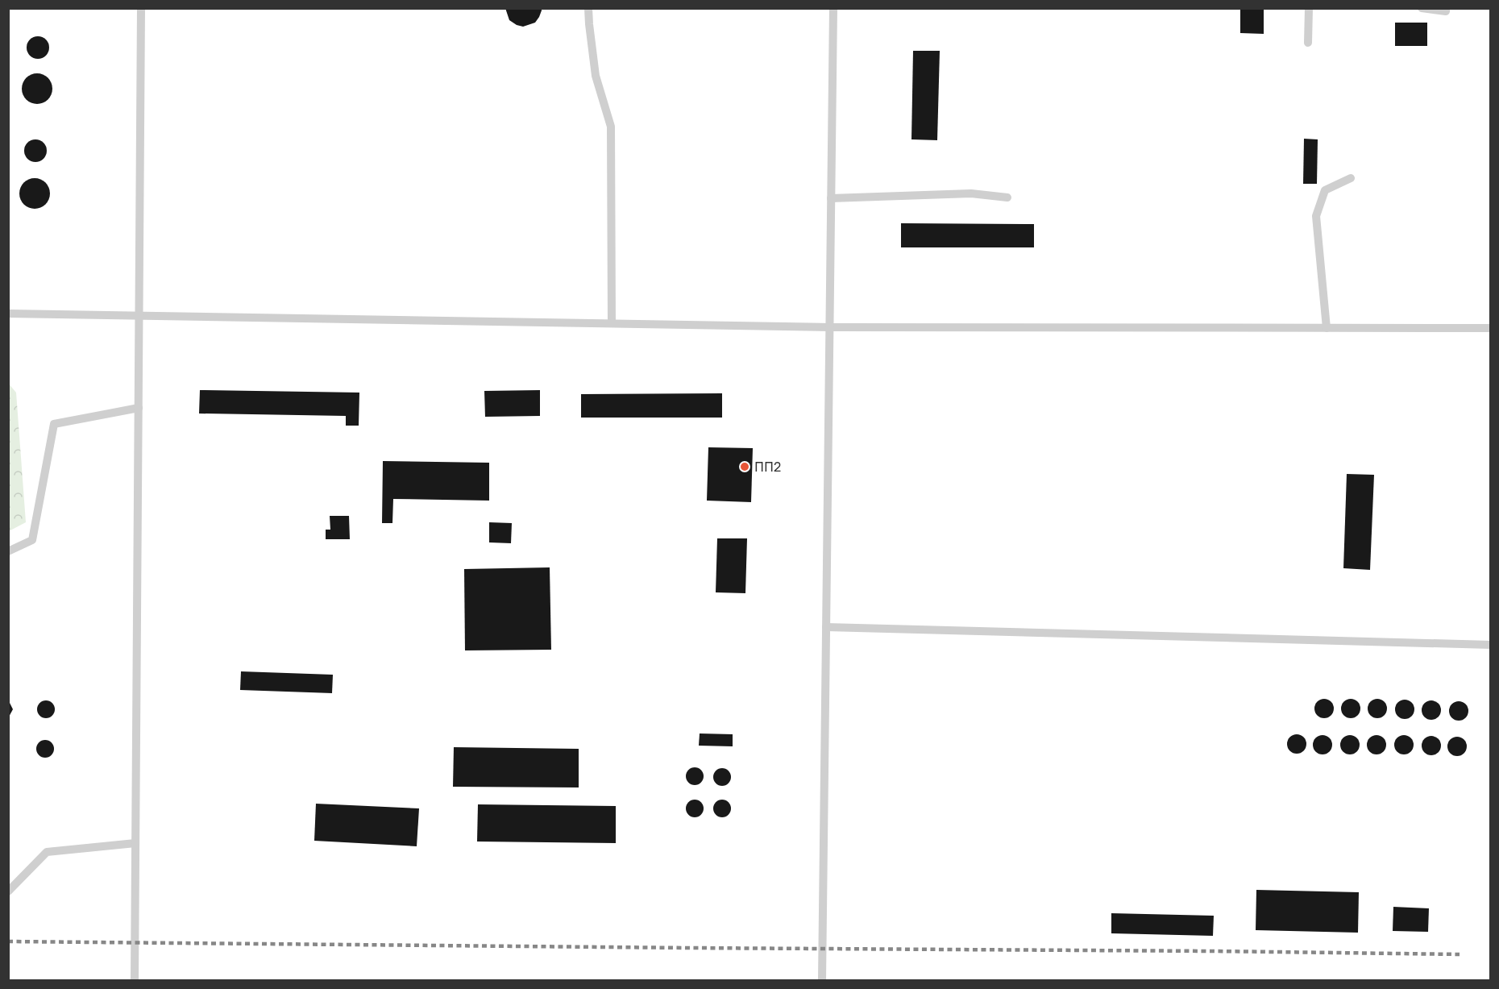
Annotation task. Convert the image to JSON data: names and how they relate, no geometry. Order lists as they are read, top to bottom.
{
  "places": ["ПП2"]
}
